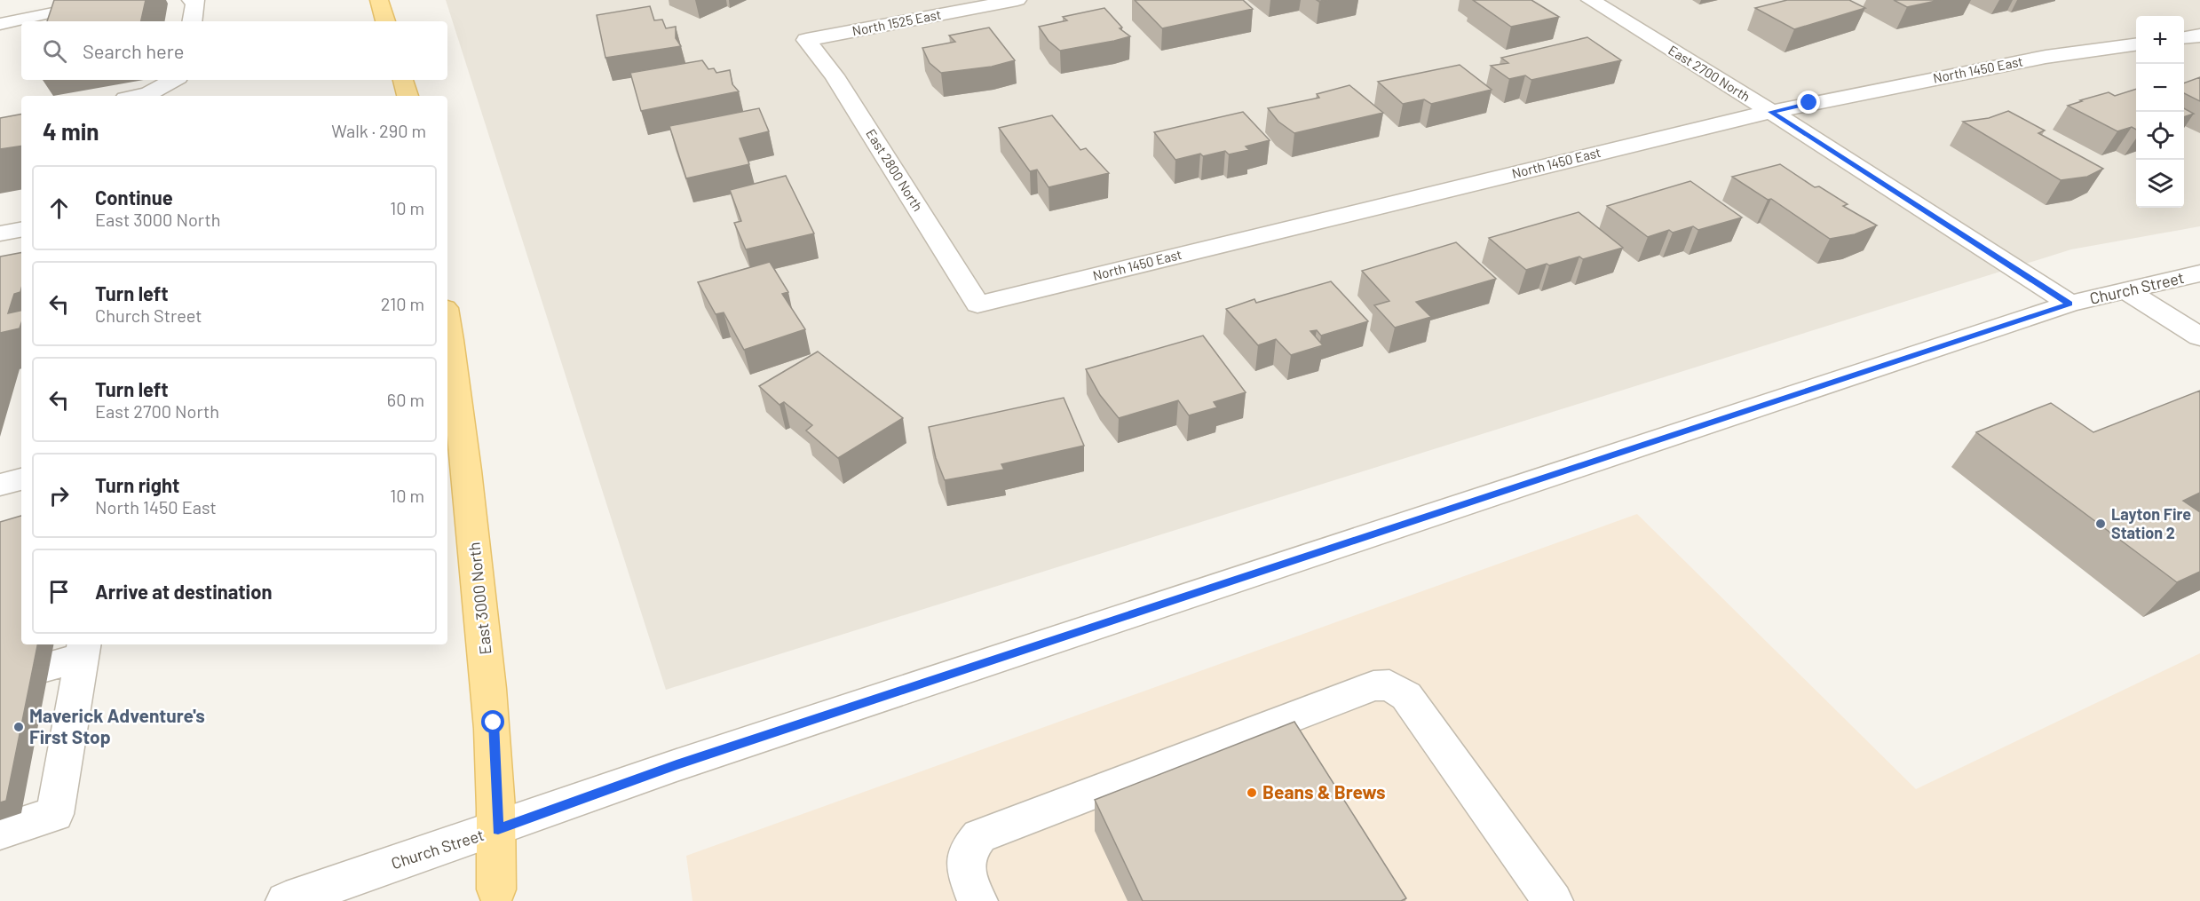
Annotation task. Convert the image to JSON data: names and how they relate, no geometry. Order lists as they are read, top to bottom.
{
  "streets": {
    "main road": ["East 3000 North"],
    "street": [
      "North 1525 East",
      "North 1450 East",
      "East 2700 North",
      "East 2800 North",
      "Church Street"
    ]
  },
  "crossings": [
    ["North 1525 East", "East 2800 North"],
    ["North 1450 East", "East 2700 North"],
    ["North 1450 East", "East 2800 North"],
    ["East 2700 North", "Church Street"],
    ["Church Street", "East 3000 North"]
  ],
  "places": ["Layton Fire Station 2", "Maverick Adventure's First Stop", "Beans & Brews"],
  "page": {
    "map_buttons": ["+", "−"],
    "search": "Search here",
    "heading": ["4 min", "Walk · 290 m"],
    "list": [
      ["Continue", "East 3000 North", "10 m"],
      ["Turn left", "Church Street", "210 m"],
      ["Turn left", "East 2700 North", "60 m"],
      ["Turn right", "North 1450 East", "10 m"],
      "Arrive at destination"
    ]
  }
}
